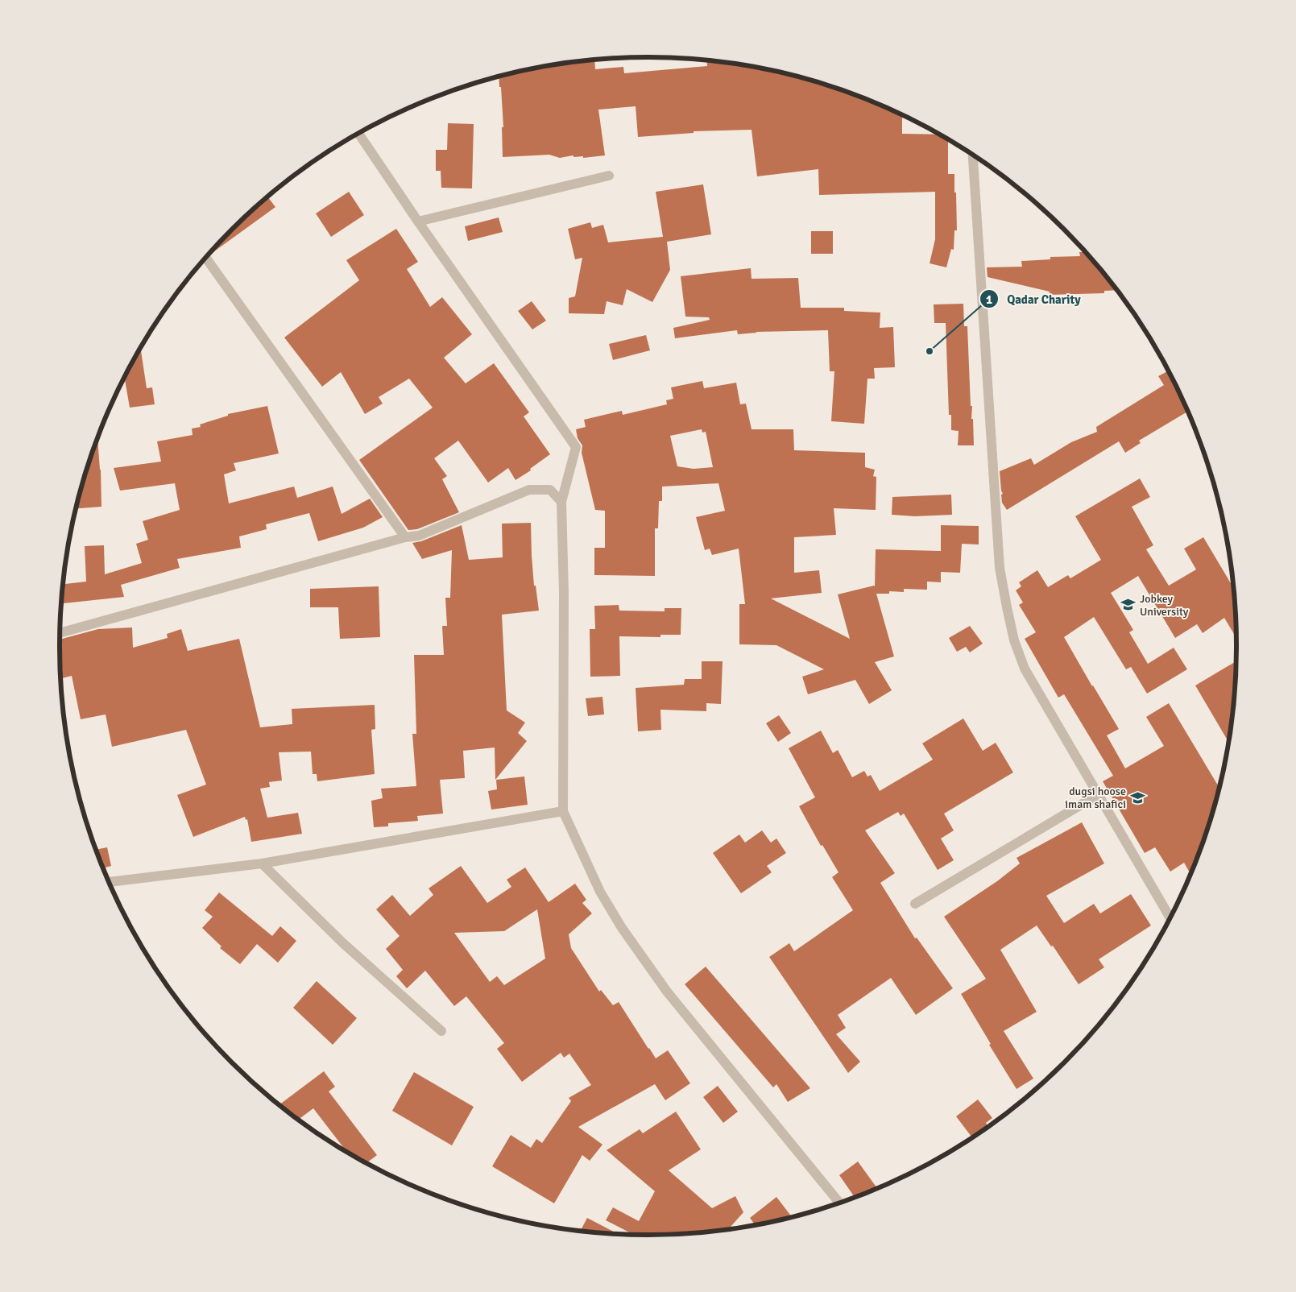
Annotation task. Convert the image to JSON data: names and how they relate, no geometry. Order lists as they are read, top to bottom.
{
  "places": {
    "other": ["Qadar Charity"],
    "school or university": ["Jobkey University", "dugsi hoose imam shafici"]
  }
}
